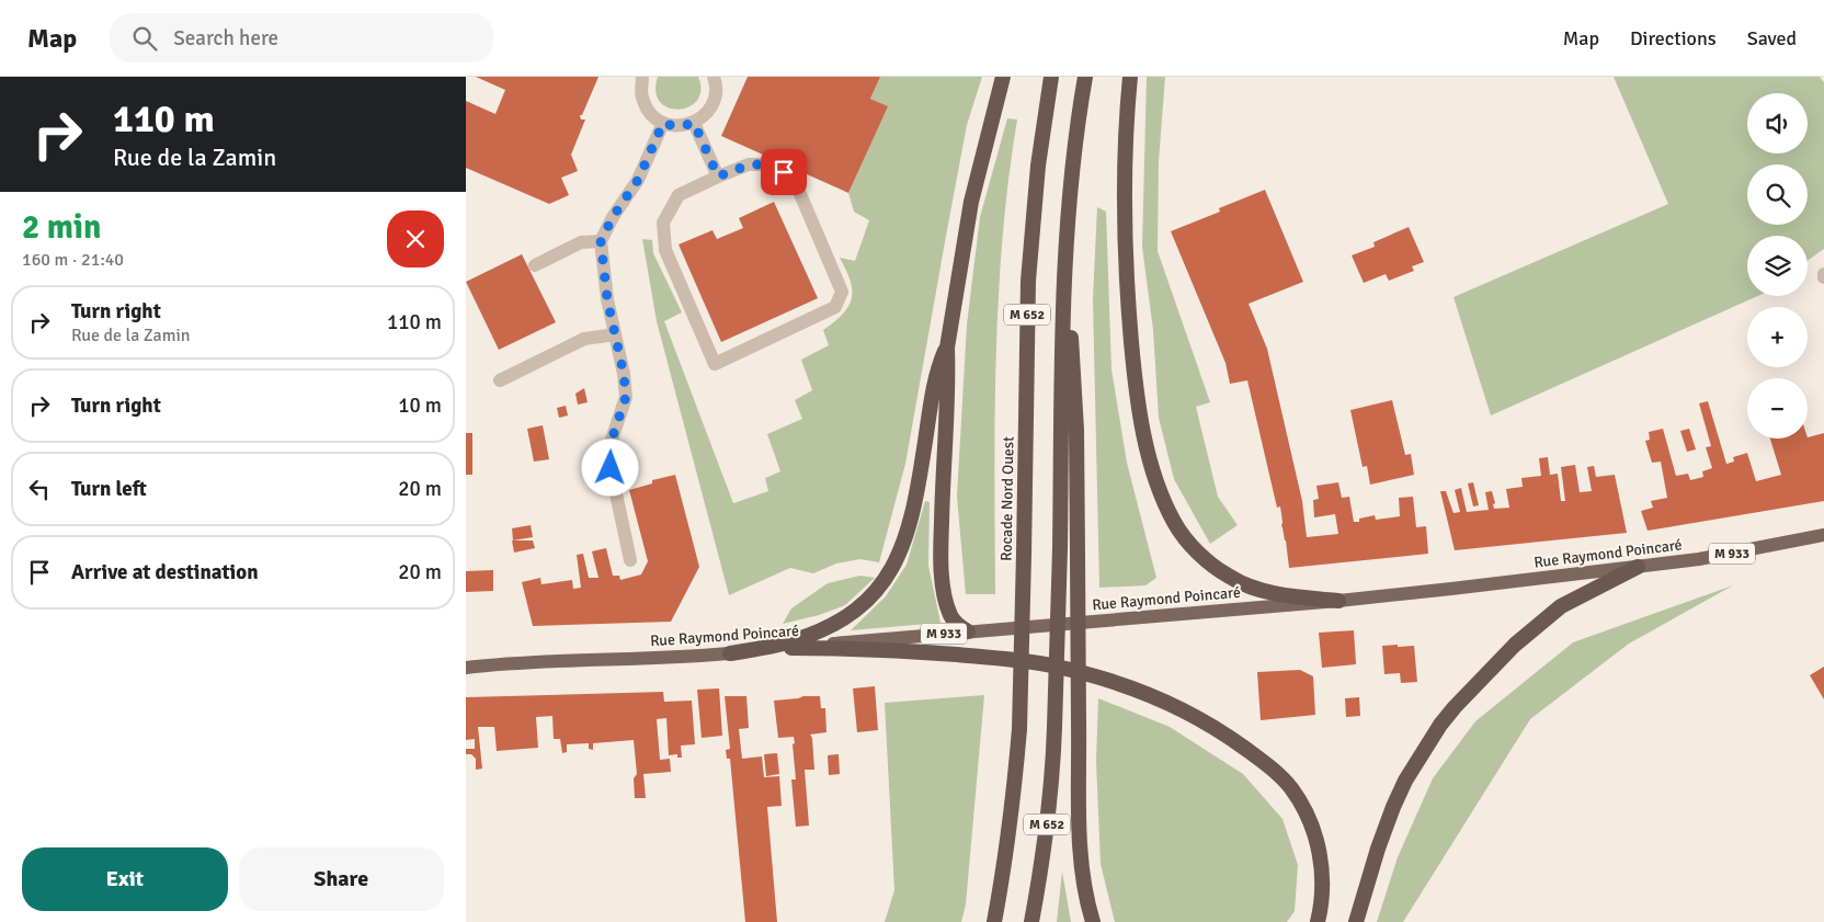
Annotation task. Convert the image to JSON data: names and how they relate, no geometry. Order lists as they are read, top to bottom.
{
  "streets": {
    "highway": ["M 652", "Rocade Nord Ouest"],
    "main road": ["Rue Raymond Poincaré", "M 933"]
  },
  "page": {
    "header": "Map",
    "search": "Search here",
    "nav": ["Map", "Directions", "Saved"],
    "turn": ["110 m", "Rue de la Zamin"],
    "map_buttons": ["+", "−"],
    "heading": ["2 min", "160 m · 21:40"],
    "list": [
      {
        "name": "Turn right",
        "note": "Rue de la Zamin",
        "value": "110 m"
      },
      {
        "name": "Turn right",
        "value": "10 m"
      },
      {
        "name": "Turn left",
        "value": "20 m"
      },
      {
        "name": "Arrive at destination",
        "value": "20 m"
      }
    ],
    "buttons": ["Exit", "Share"]
  }
}
